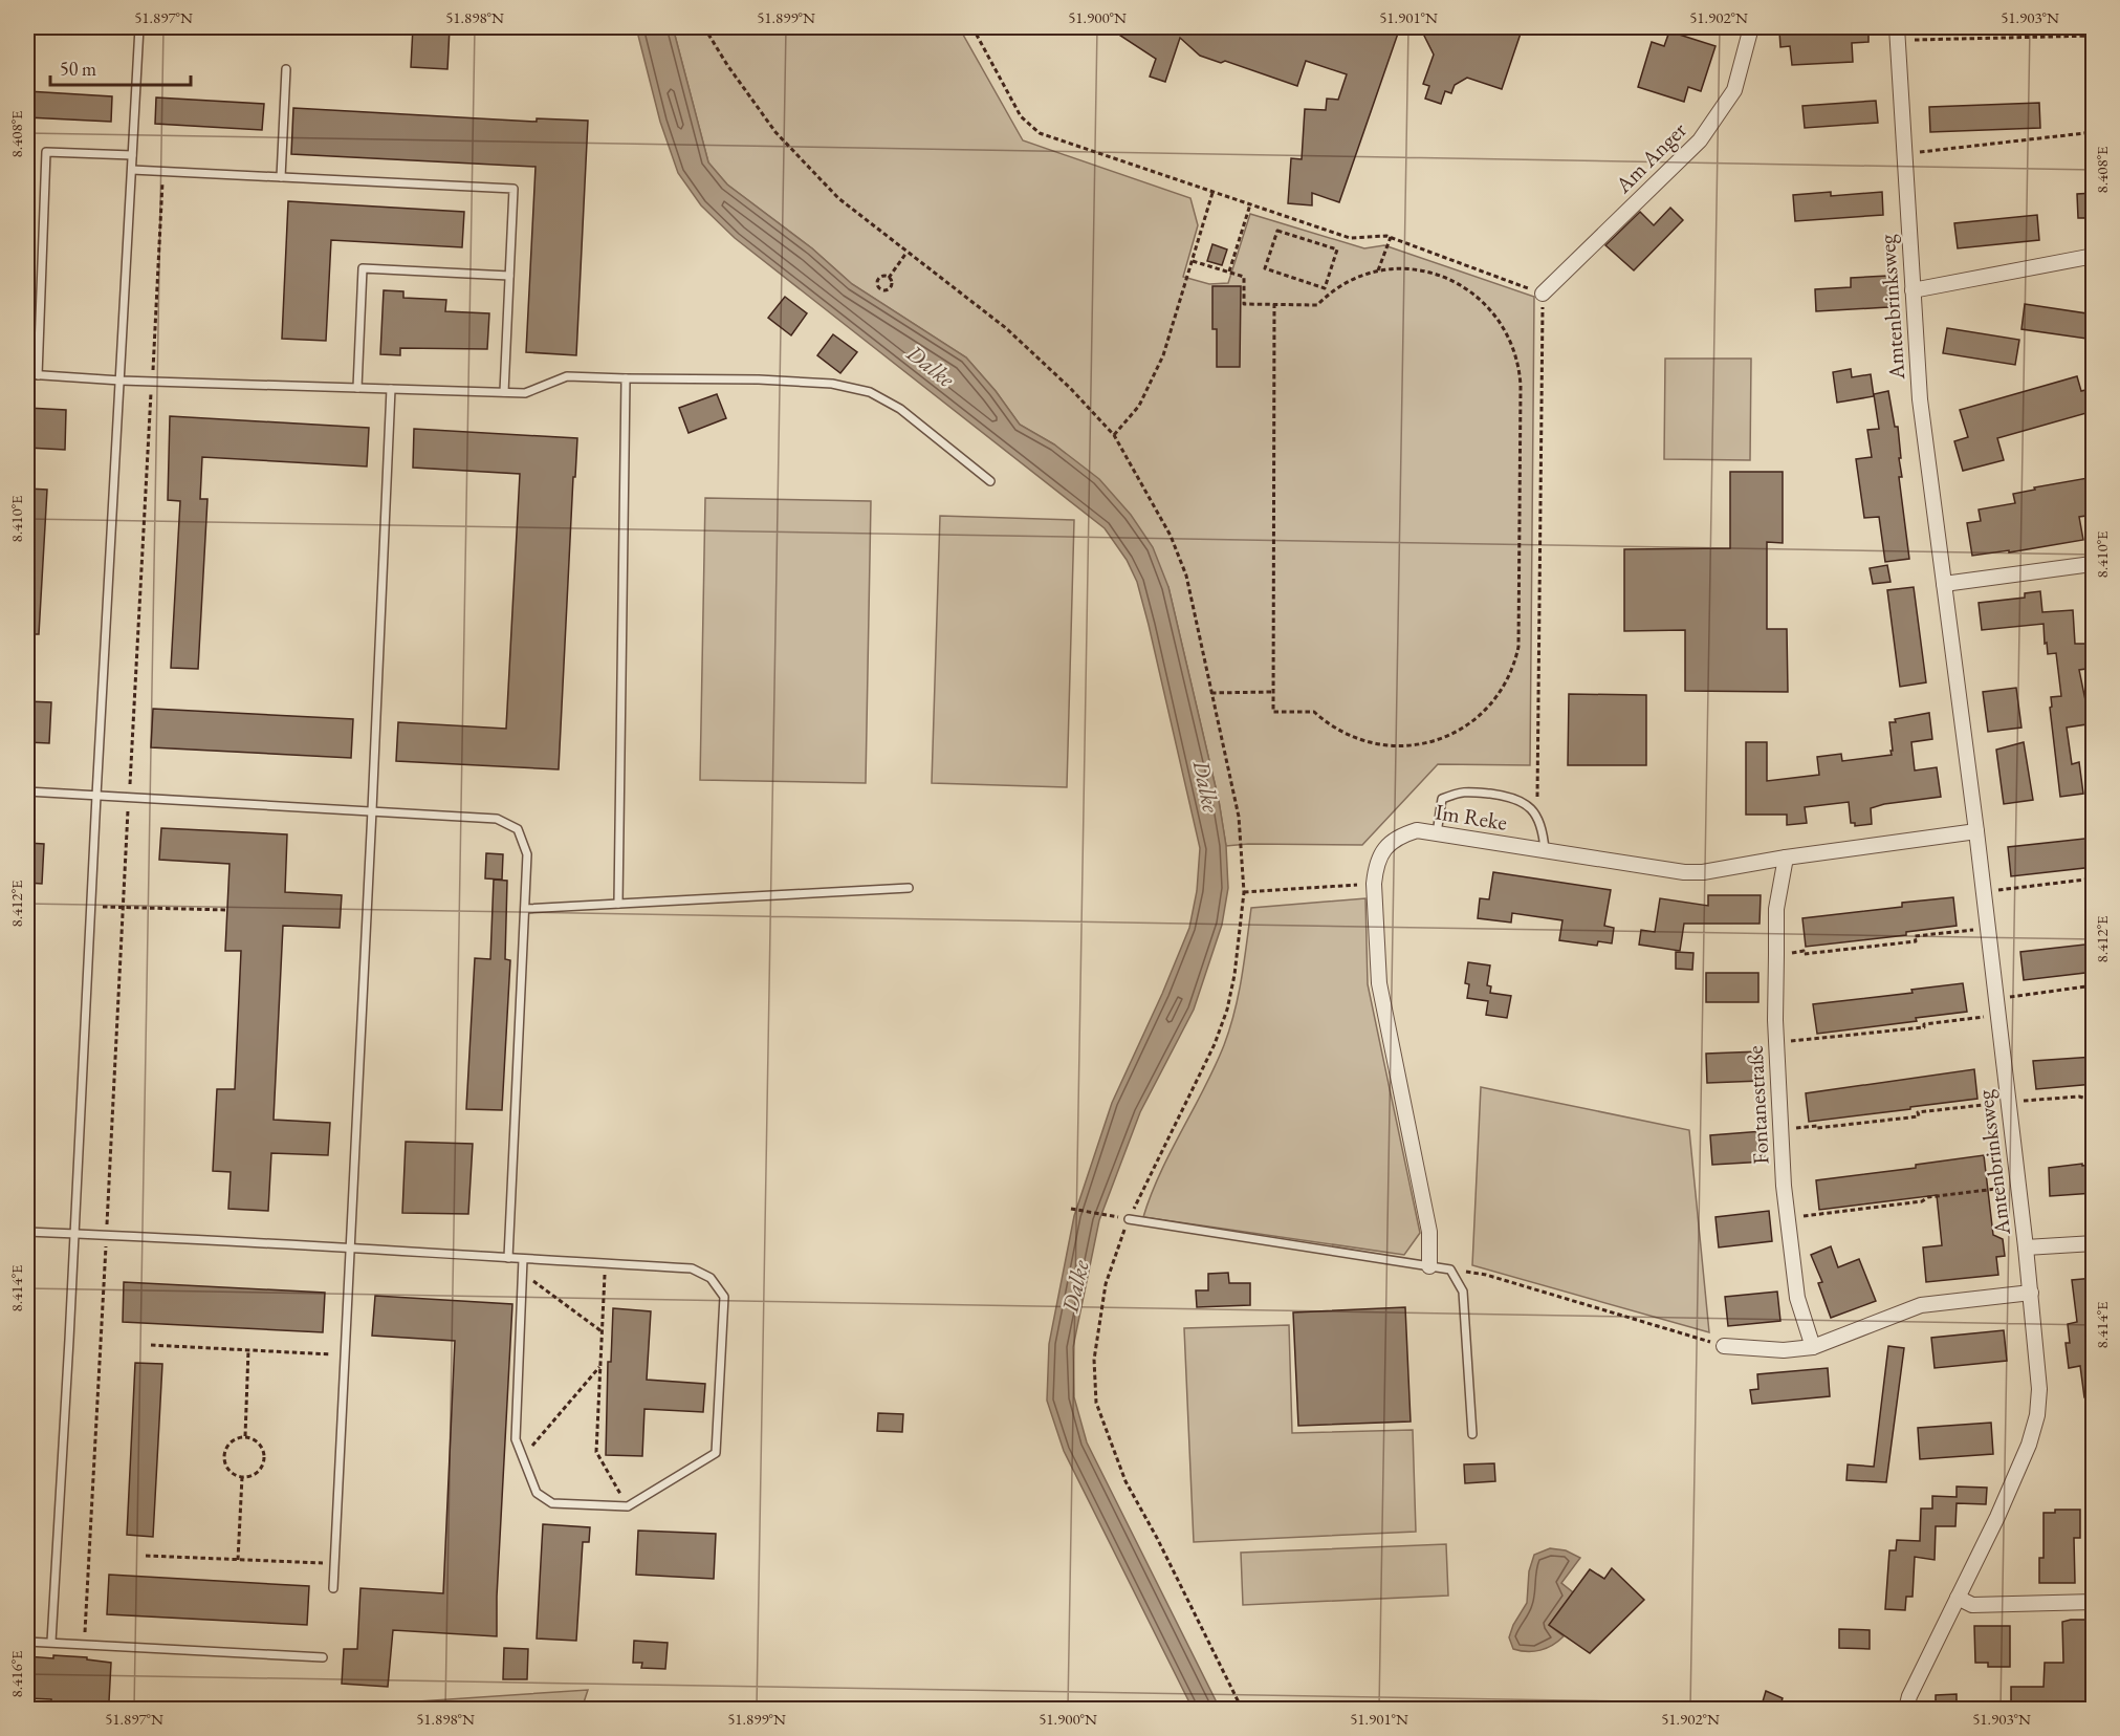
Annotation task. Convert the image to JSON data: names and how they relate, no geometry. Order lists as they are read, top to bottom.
{
  "streets": {
    "street": [
      "Am Anger",
      "Amtenbrinksweg",
      "Im Reke",
      "Fontanestraße"
    ]
  },
  "crossings": [
    ["Amtenbrinksweg", "Im Reke"],
    ["Im Reke", "Fontanestraße"]
  ],
  "water": ["Dalke"],
  "scale_bar": "50 m",
  "coordinates": [
    "51.897°N",
    "51.898°N",
    "51.899°N",
    "51.900°N",
    "51.901°N",
    "51.902°N",
    "51.903°N",
    "8.408°E",
    "8.410°E",
    "8.412°E",
    "8.414°E",
    "8.416°E"
  ]
}
